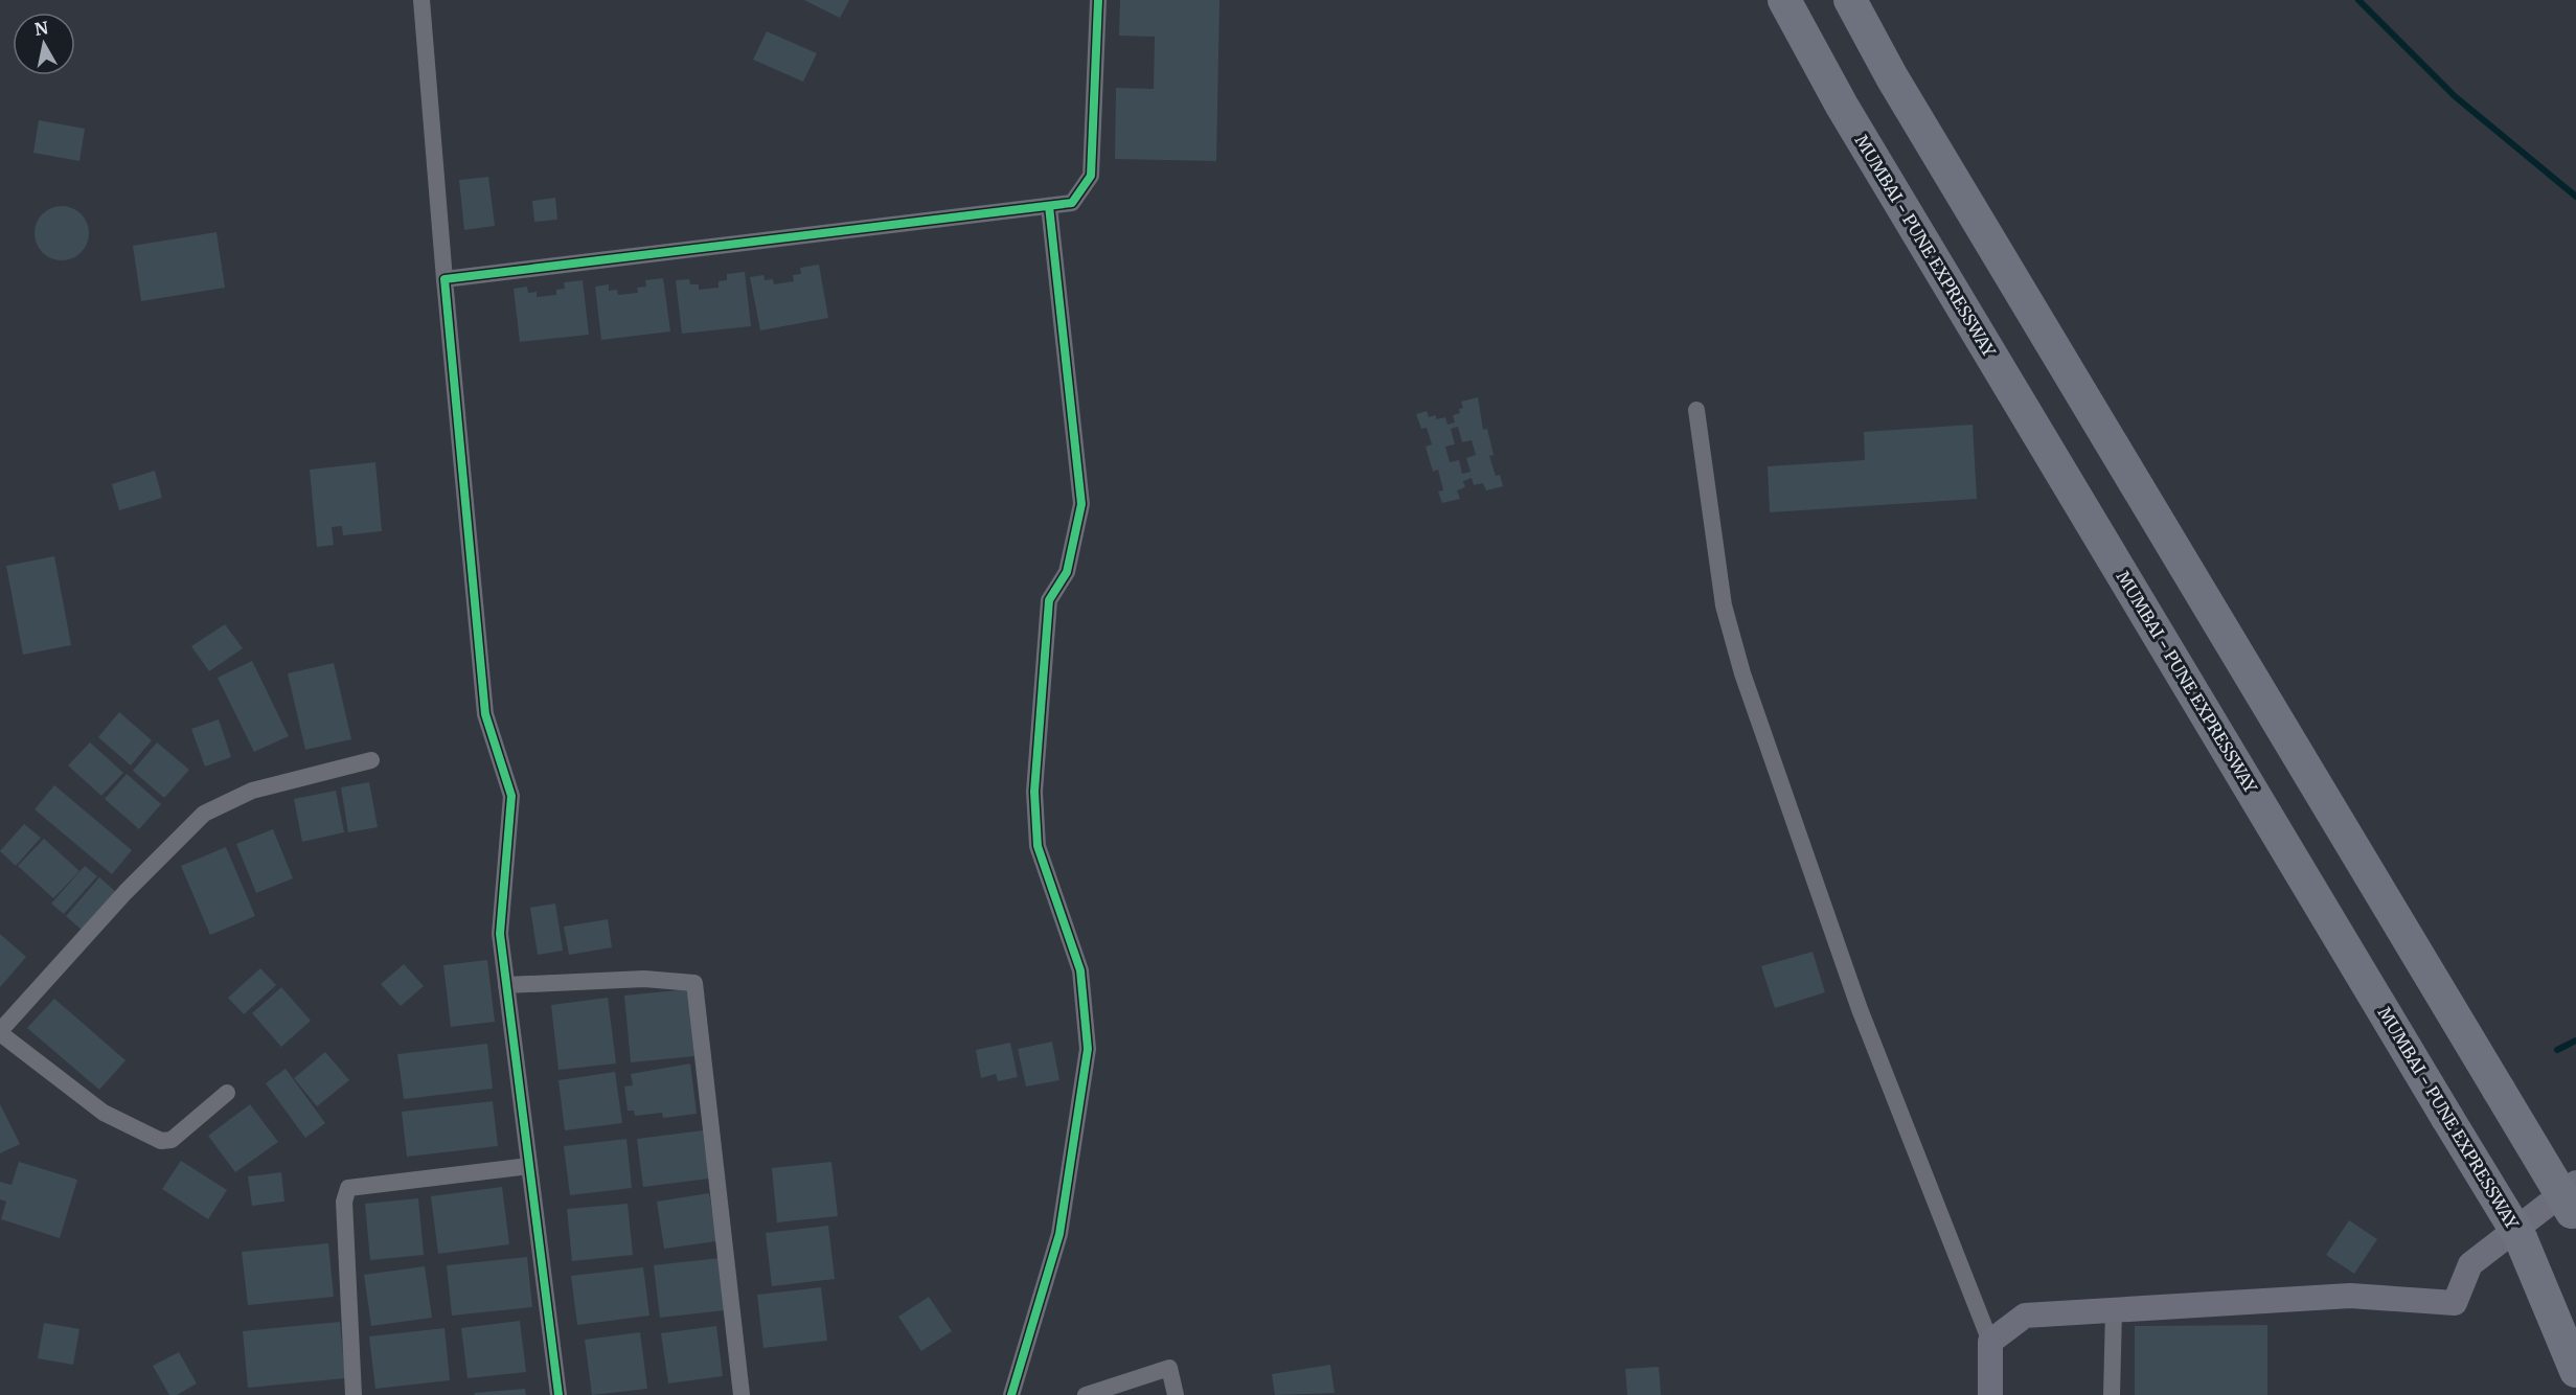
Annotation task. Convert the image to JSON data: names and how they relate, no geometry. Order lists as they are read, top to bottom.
{
  "streets": {
    "highway": ["MUMBAI - PUNE EXPRESSWAY"]
  },
  "north": "top"
}
